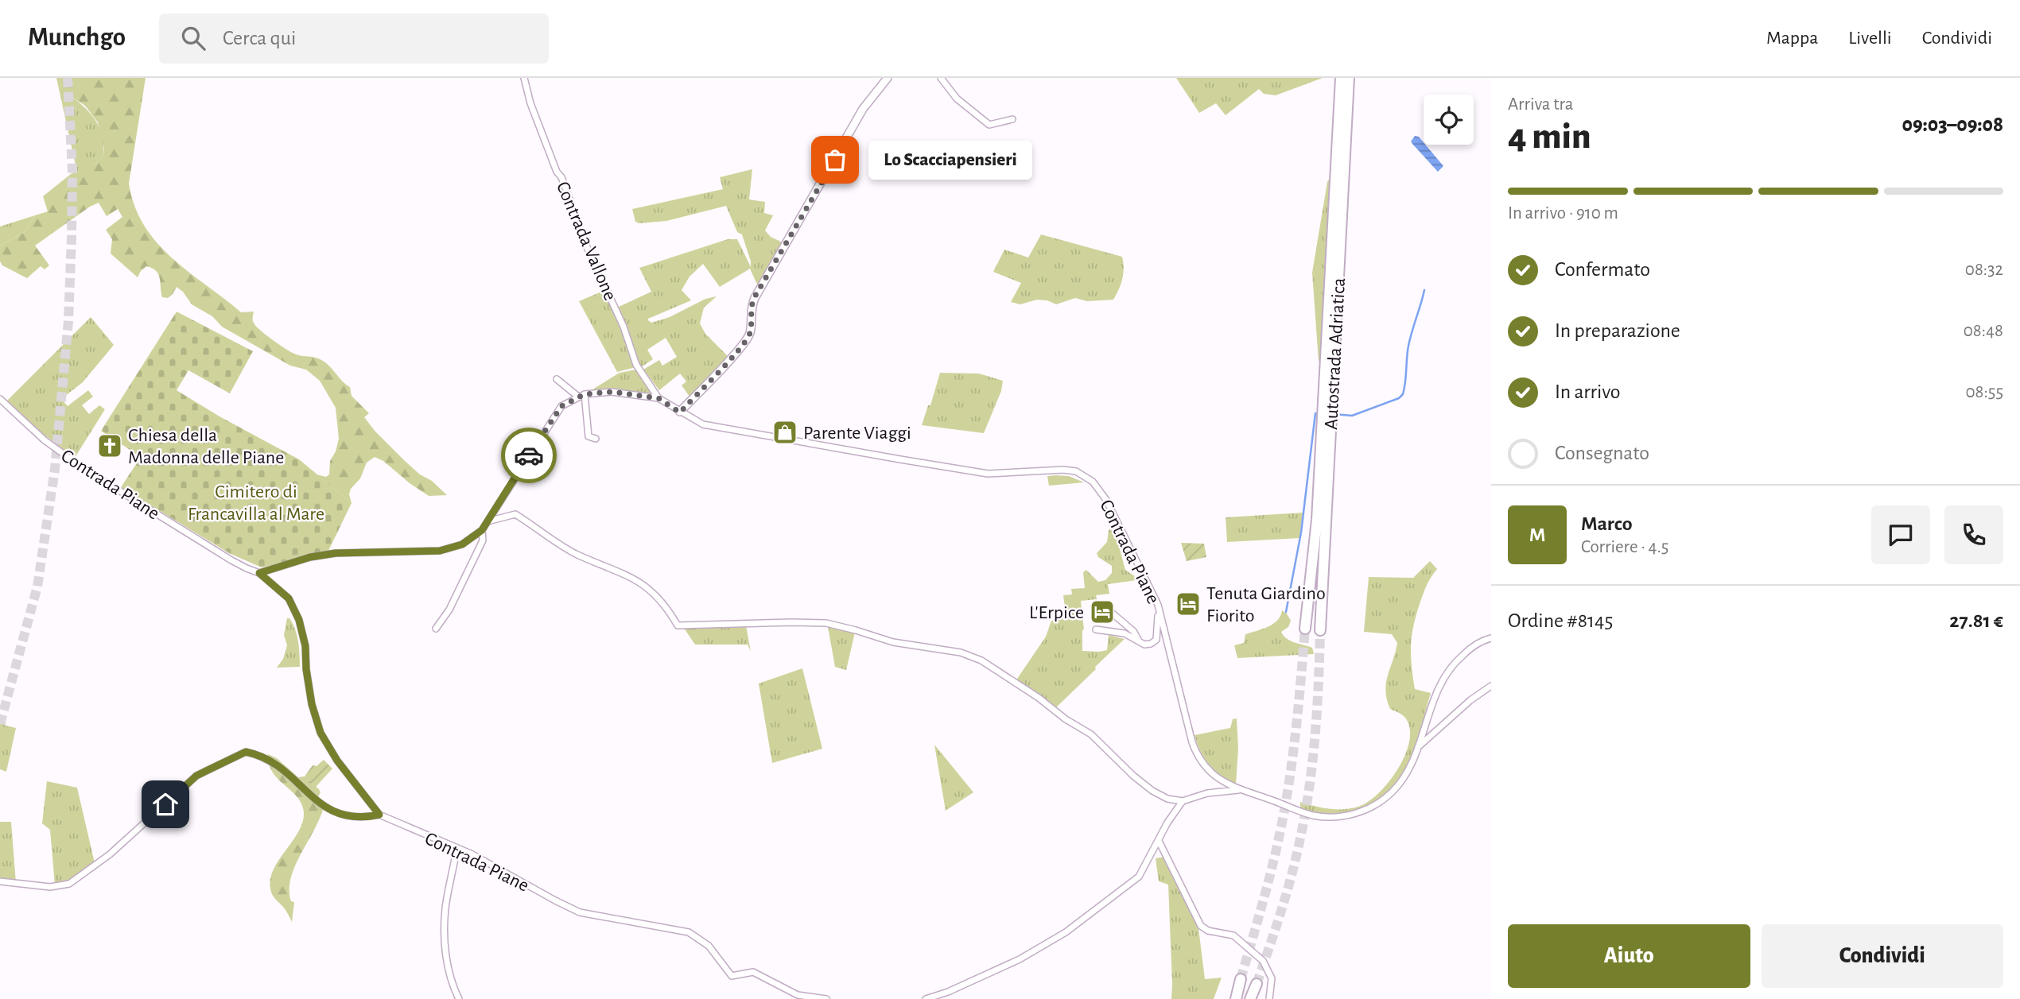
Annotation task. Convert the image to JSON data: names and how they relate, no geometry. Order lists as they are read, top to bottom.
{
  "streets": {
    "highway": ["Autostrada Adriatica"],
    "street": ["Contrada Vallone", "Contrada Piane"]
  },
  "crossings": [
    ["Contrada Vallone", "Contrada Piane"]
  ],
  "parks": ["Cimitero di Francavilla al Mare"],
  "places": {
    "other": ["Lo Scacciapensieri"],
    "shop": ["Parente Viaggi"],
    "church": ["Chiesa della Madonna delle Piane"],
    "hotel": ["Tenuta Giardino Fiorito", "L'Erpice"]
  },
  "page": {
    "header": "Munchgo",
    "search": "Cerca qui",
    "nav": ["Mappa", "Livelli", "Condividi"],
    "heading": ["4 min", "Arriva tra", "09:03–09:08"],
    "panel": [
      "Marco",
      "Corriere · 4.5",
      "Ordine #8145",
      "27.81 €"
    ],
    "bubble": "Lo Scacciapensieri",
    "bar": "In arrivo · 910 m",
    "list": [
      ["Confermato", "08:32"],
      ["In preparazione", "08:48"],
      ["In arrivo", "08:55"],
      "Consegnato"
    ],
    "round": "M",
    "buttons": ["Aiuto", "Condividi"]
  }
}
